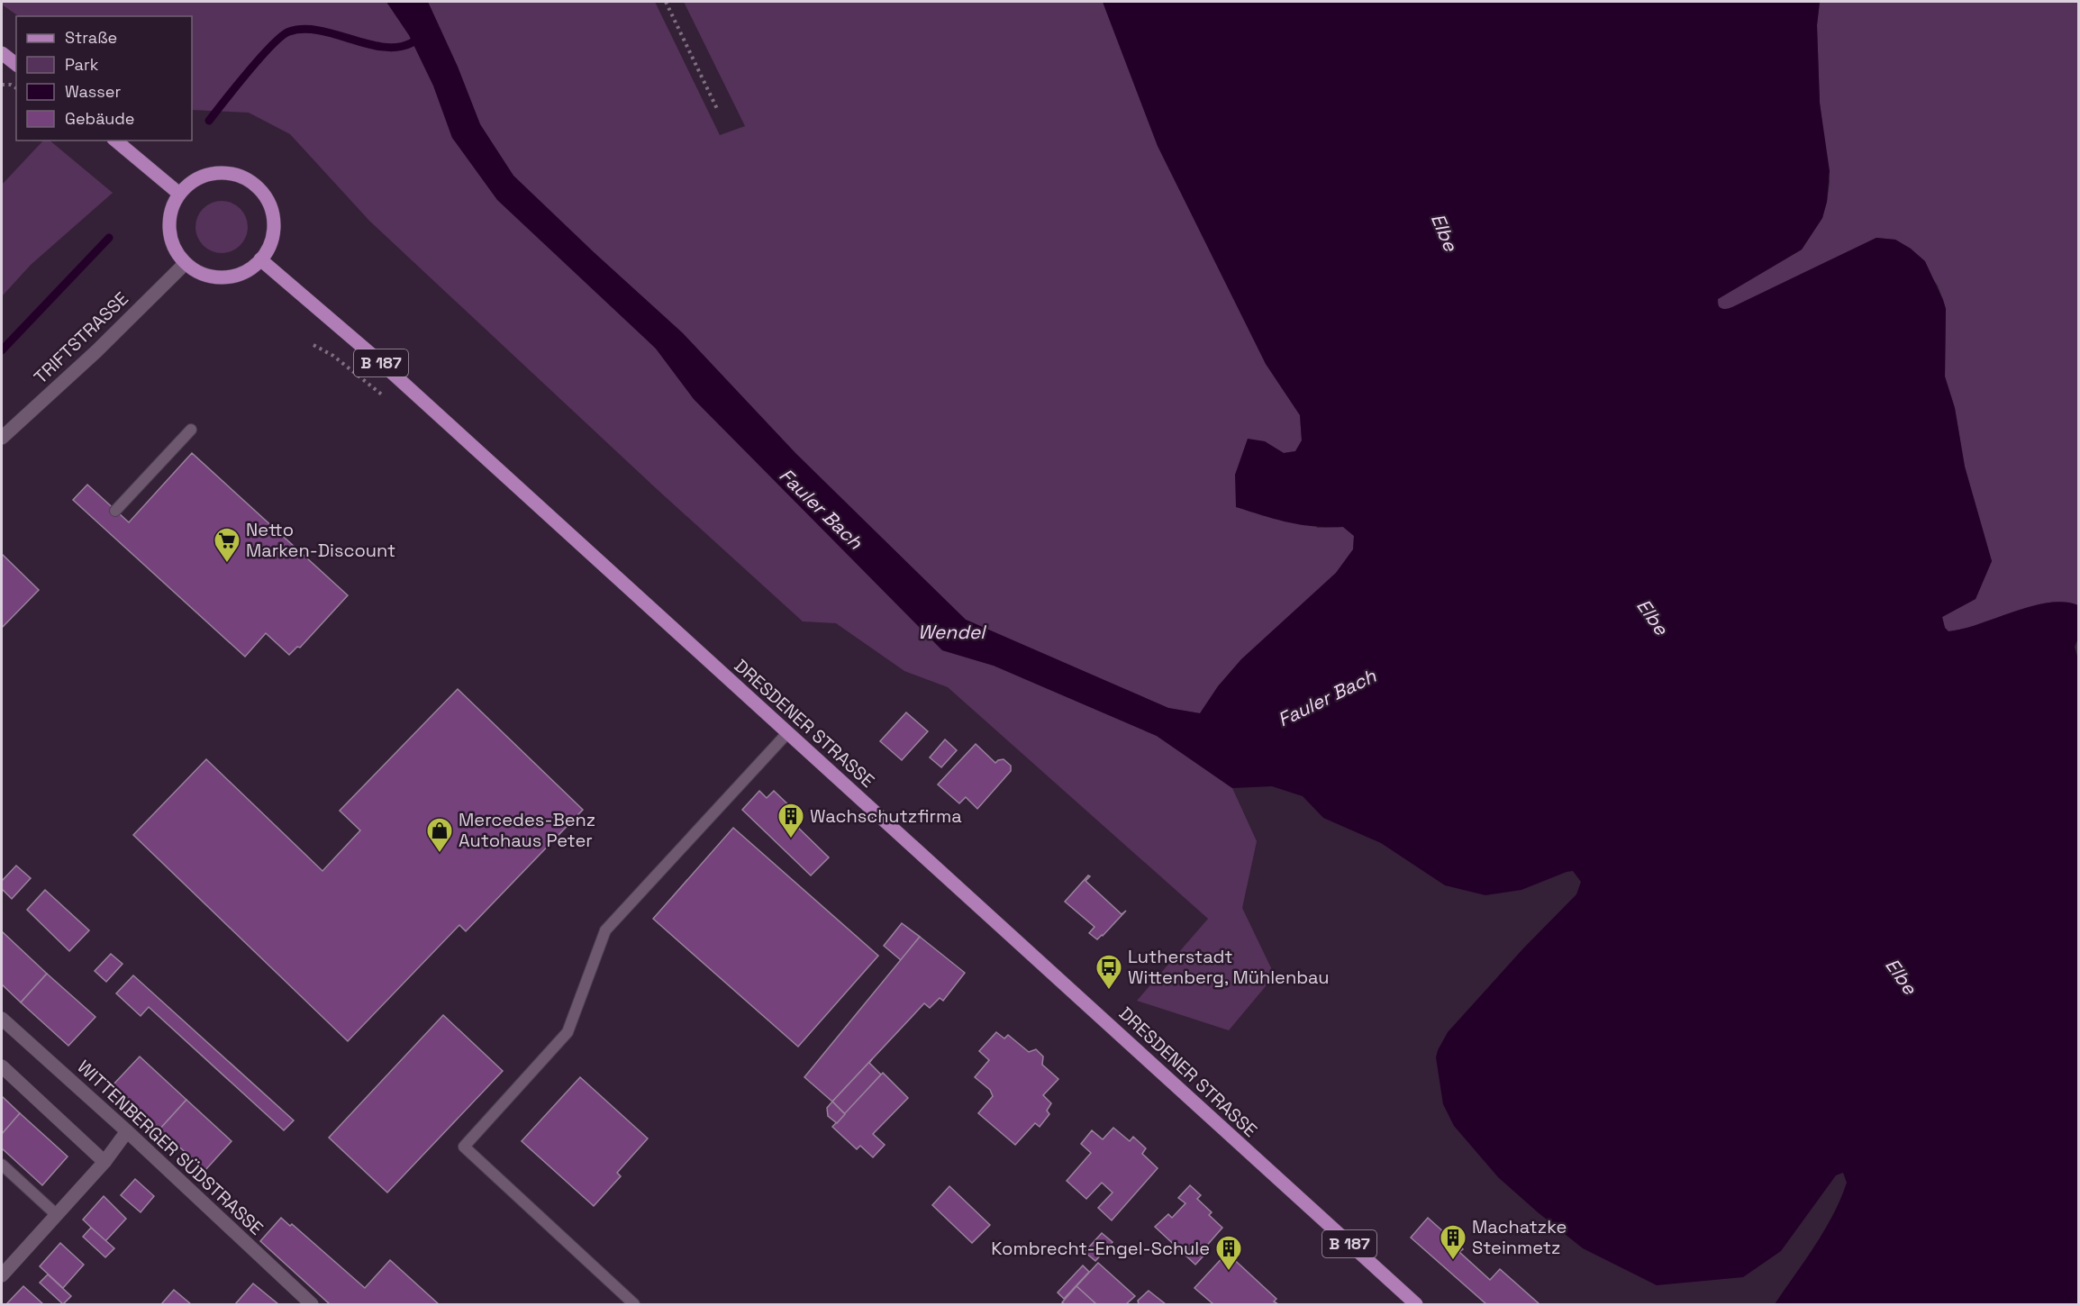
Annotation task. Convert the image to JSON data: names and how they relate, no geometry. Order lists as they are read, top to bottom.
{
  "streets": {
    "main road": ["B 187", "DRESDENER STRASSE"],
    "street": ["TRIFTSTRASSE", "WITTENBERGER SÜDSTRASSE"]
  },
  "crossings": [
    ["TRIFTSTRASSE", "DRESDENER STRASSE"]
  ],
  "water": ["Elbe", "Fauler Bach", "Wendel"],
  "places": {
    "supermarket": ["Netto Marken-Discount"],
    "building": ["Wachschutzfirma", "Machatzke Steinmetz", "Kombrecht-Engel-Schule"],
    "shop": ["Mercedes-Benz Autohaus Peter"],
    "bus stop": ["Lutherstadt Wittenberg, Mühlenbau"]
  },
  "legend": [
    "Straße",
    "Park",
    "Wasser",
    "Gebäude"
  ]
}
